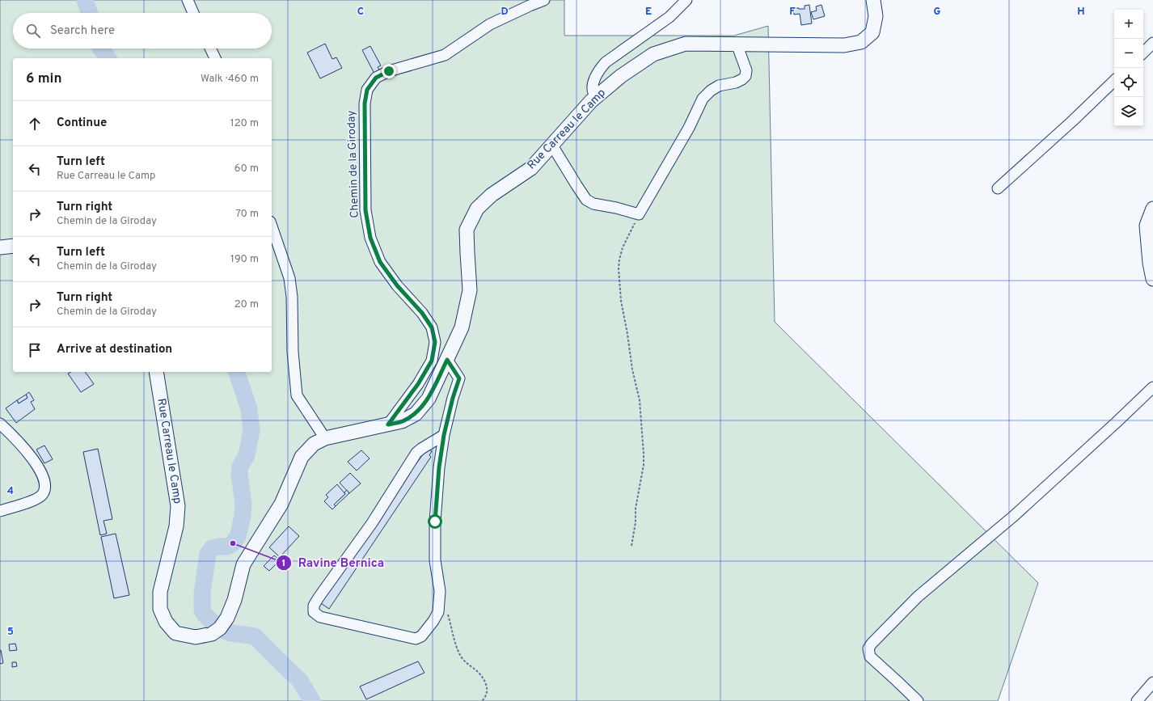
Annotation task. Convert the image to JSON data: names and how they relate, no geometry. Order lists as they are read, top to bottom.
{
  "streets": {
    "main road": ["Rue Carreau le Camp"],
    "street": ["Chemin de la Giroday"]
  },
  "crossings": [
    ["Rue Carreau le Camp", "Chemin de la Giroday"]
  ],
  "places": ["Ravine Bernica"],
  "page": {
    "map_buttons": ["+", "−"],
    "search": "Search here",
    "heading": ["6 min", "Walk · 460 m"],
    "list": [
      ["Continue", "120 m"],
      ["Turn left", "Rue Carreau le Camp", "60 m"],
      ["Turn right", "Chemin de la Giroday", "70 m"],
      ["Turn left", "Chemin de la Giroday", "190 m"],
      ["Turn right", "Chemin de la Giroday", "20 m"],
      "Arrive at destination"
    ]
  },
  "grid": {
    "columns": [
      "C",
      "D",
      "E",
      "F",
      "G",
      "H"
    ],
    "rows": ["4", "5"]
  }
}
